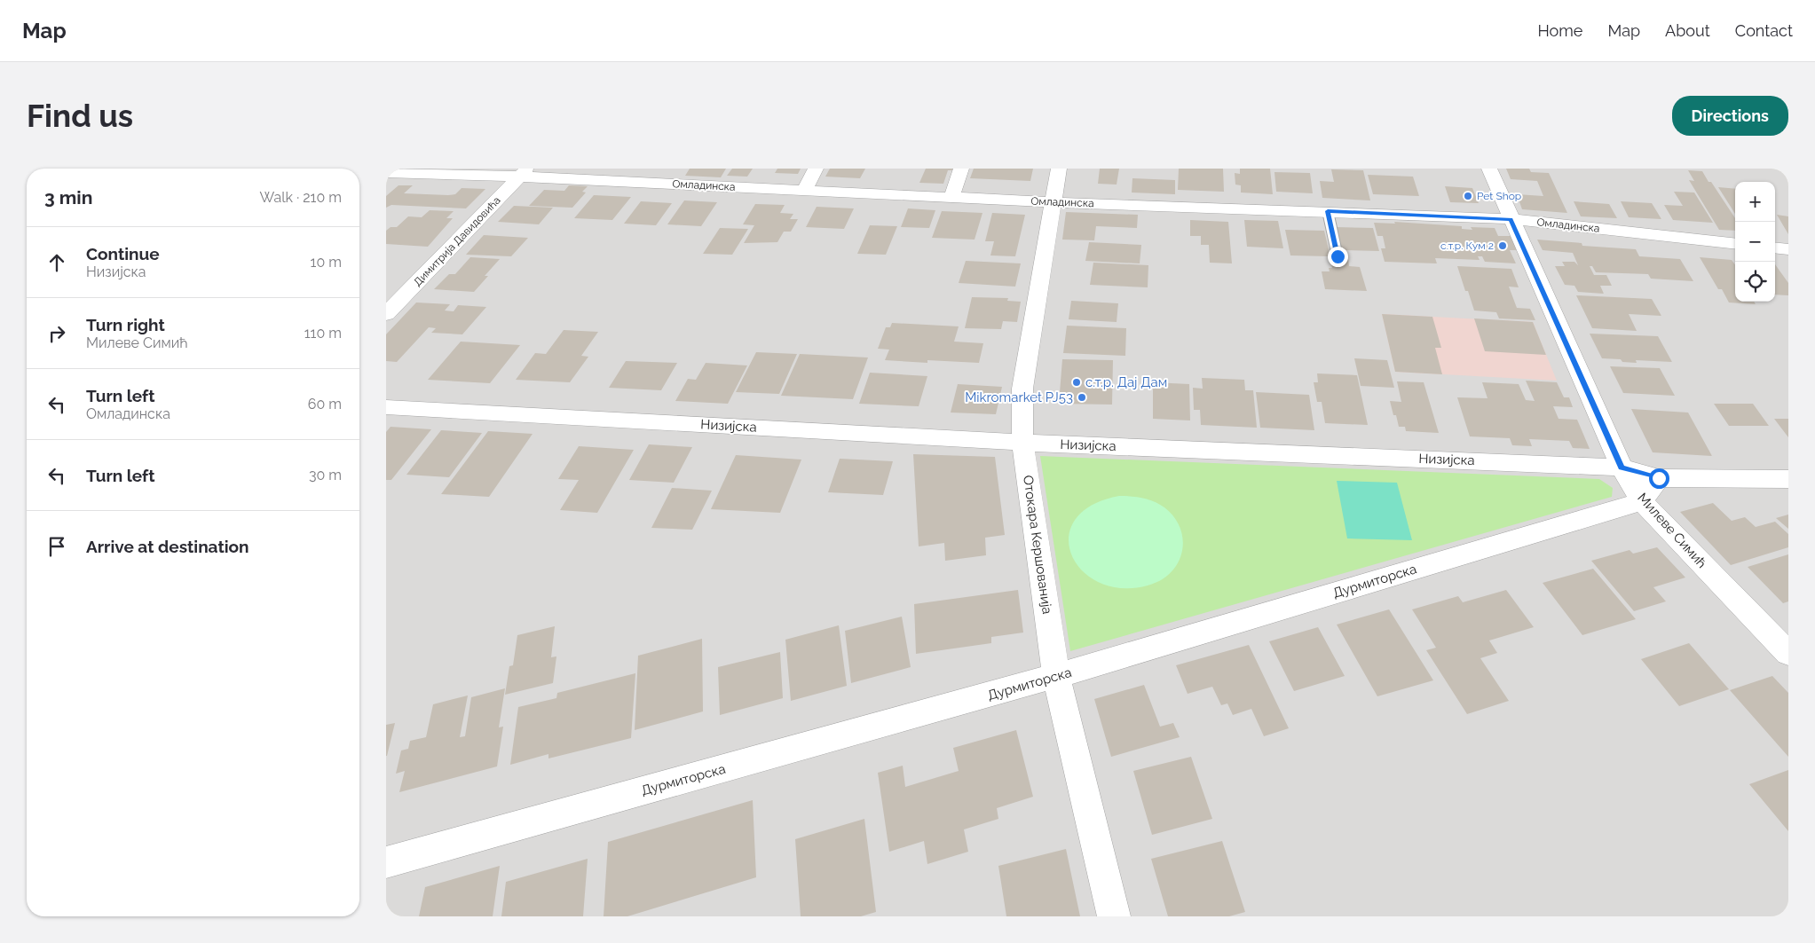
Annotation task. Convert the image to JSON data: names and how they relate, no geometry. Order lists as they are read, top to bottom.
{
  "streets": {
    "street": [
      "Омладинска",
      "Димитрија Давидовића",
      "Низијска",
      "Милеве Симић",
      "Отокара Кершованија",
      "Дурмиторска"
    ]
  },
  "crossings": [
    ["Омладинска", "Димитрија Давидовића"],
    ["Омладинска", "Милеве Симић"],
    ["Омладинска", "Отокара Кершованија"],
    ["Низијска", "Милеве Симић"],
    ["Низијска", "Отокара Кершованија"],
    ["Милеве Симић", "Дурмиторска"],
    ["Отокара Кершованија", "Дурмиторска"]
  ],
  "places": [
    "Pet Shop",
    "с.т.р. Кум 2",
    "с.т.р. Дај Дам",
    "Mikromarket PJ53"
  ],
  "page": {
    "header": "Map",
    "nav": [
      "Home",
      "Map",
      "About",
      "Contact"
    ],
    "buttons": "Directions",
    "title": "Find us",
    "heading": ["3 min", "Walk · 210 m"],
    "map_buttons": ["+", "−"],
    "list": [
      ["Continue", "Низијска", "10 m"],
      ["Turn right", "Милеве Симић", "110 m"],
      ["Turn left", "Омладинска", "60 m"],
      ["Turn left", "30 m"],
      "Arrive at destination"
    ]
  }
}
